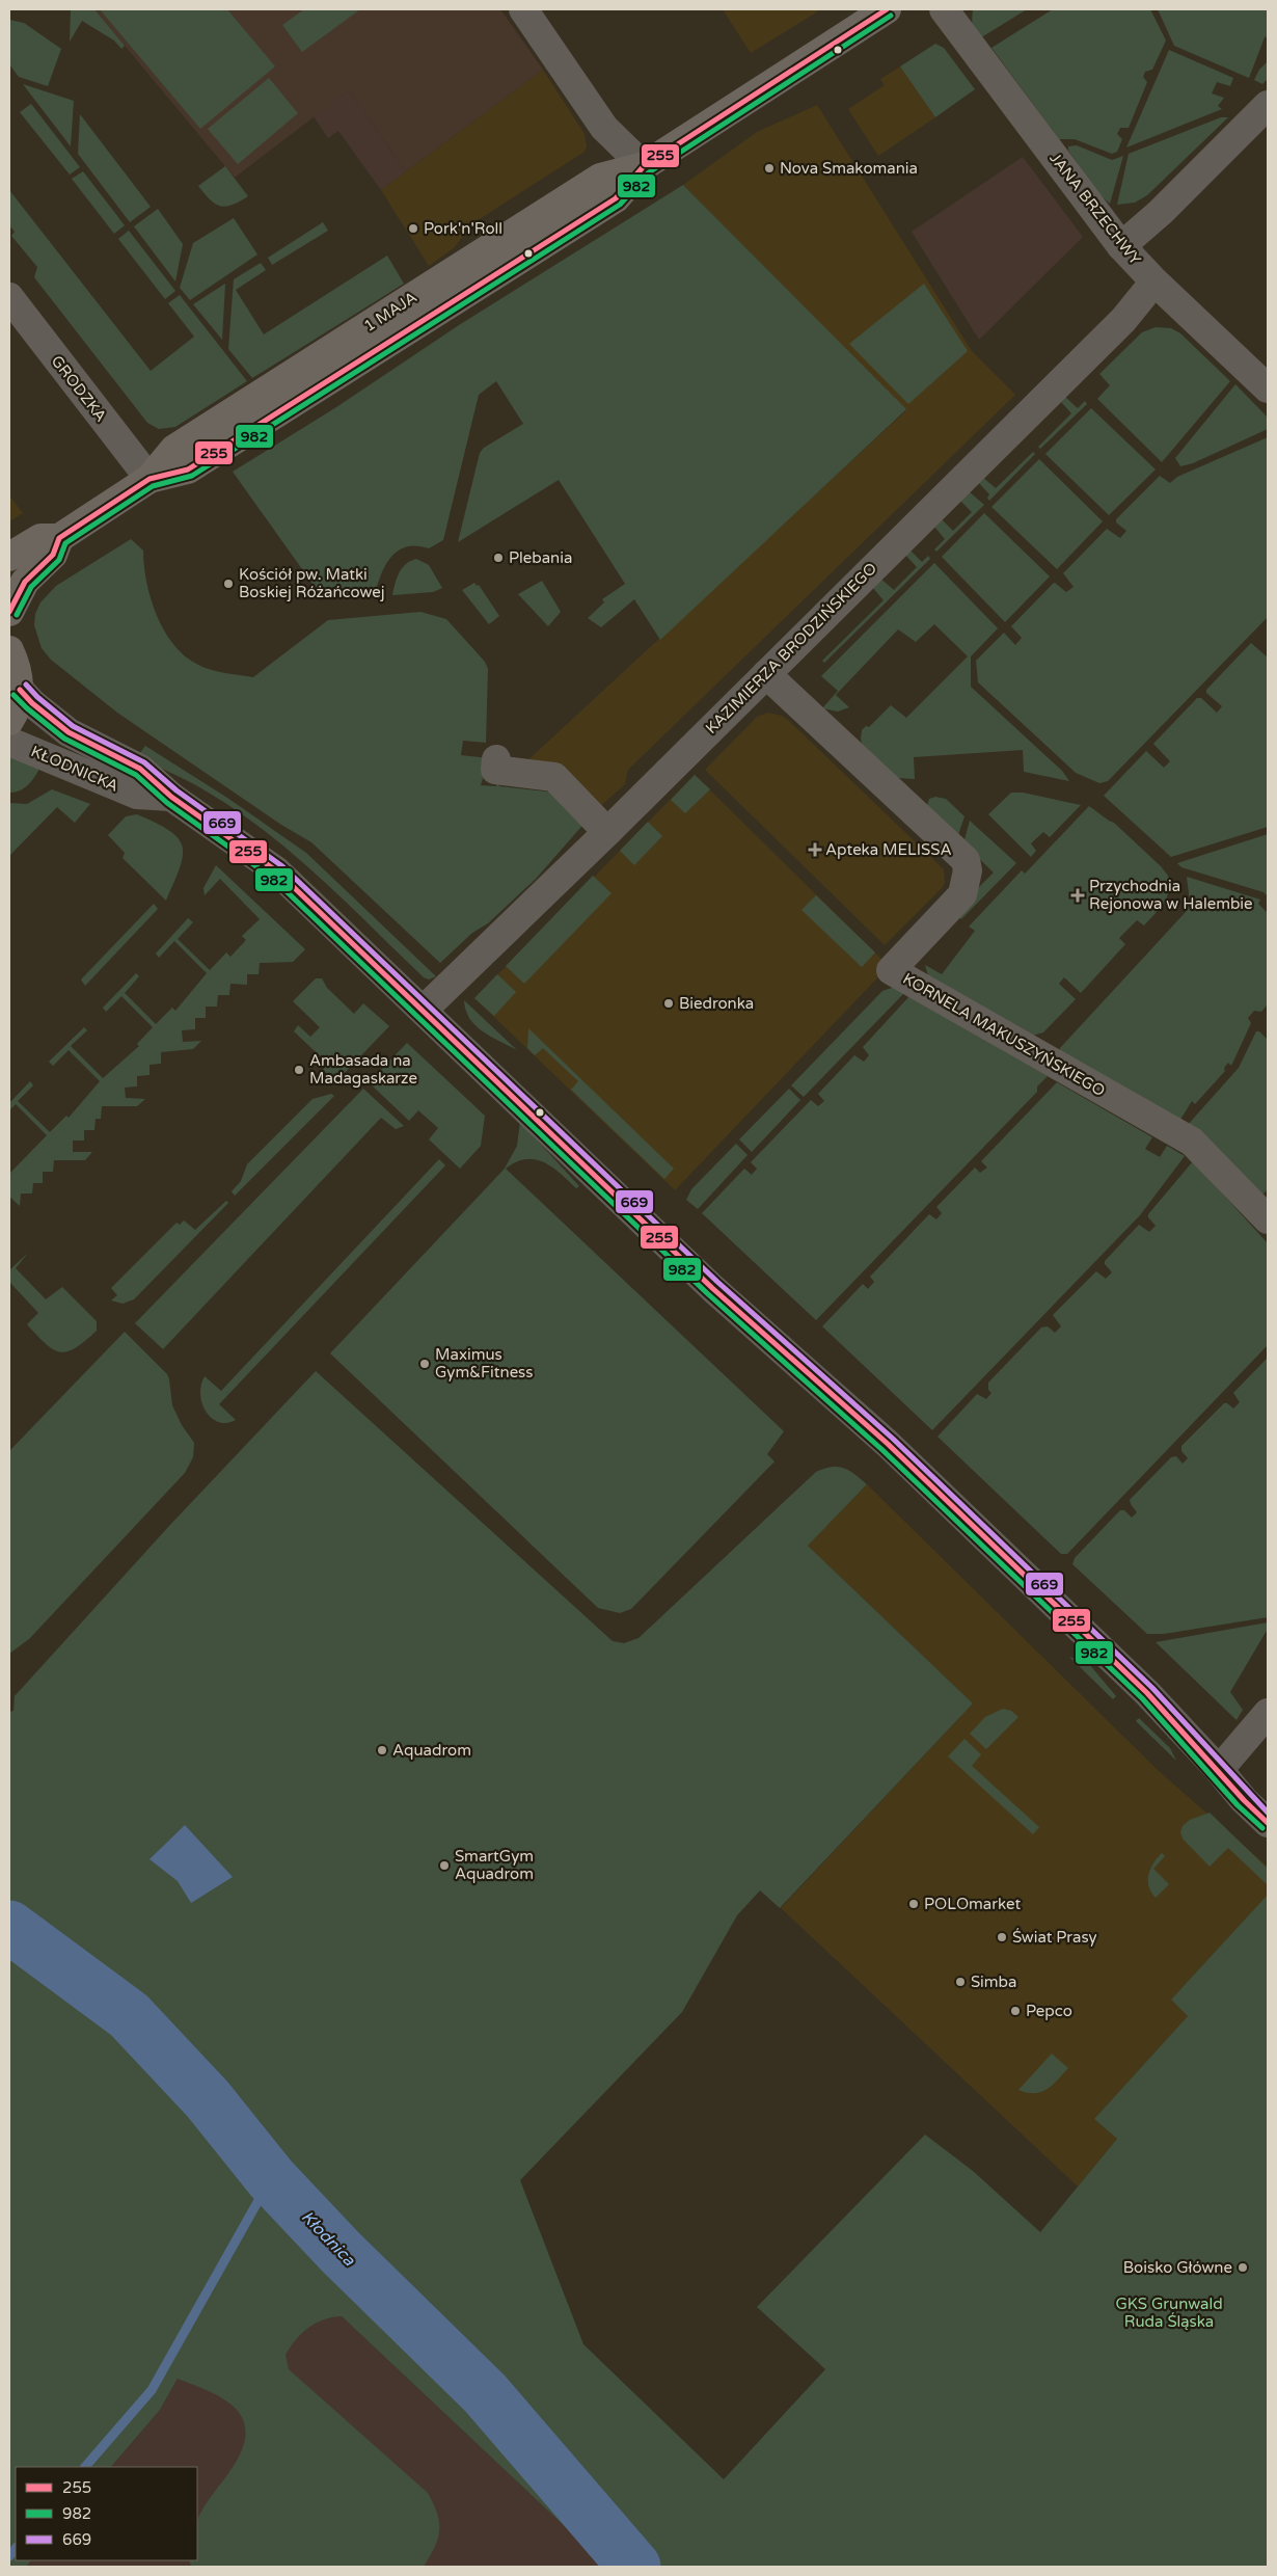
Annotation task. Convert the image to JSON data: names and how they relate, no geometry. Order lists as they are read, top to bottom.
{
  "streets": {
    "main road": ["1 MAJA"],
    "street": [
      "JANA BRZECHWY",
      "GRODZKA",
      "KAZIMIERZA BRODZIŃSKIEGO",
      "KŁODNICKA",
      "KORNELA MAKUSZYŃSKIEGO"
    ]
  },
  "crossings": [
    ["JANA BRZECHWY", "KAZIMIERZA BRODZIŃSKIEGO"],
    ["1 MAJA", "GRODZKA"],
    ["KAZIMIERZA BRODZIŃSKIEGO", "KŁODNICKA"],
    ["KAZIMIERZA BRODZIŃSKIEGO", "KORNELA MAKUSZYŃSKIEGO"]
  ],
  "water": ["Kłodnica"],
  "parks": ["GKS Grunwald Ruda Śląska"],
  "places": {
    "other": [
      "Nova Smakomania",
      "Pork'n'Roll",
      "Plebania",
      "Kościół pw. Matki Boskiej Różańcowej",
      "Biedronka",
      "Ambasada na Madagaskarze",
      "Maximus Gym&Fitness",
      "Aquadrom",
      "SmartGym Aquadrom",
      "POLOmarket",
      "Świat Prasy",
      "Simba",
      "Pepco",
      "Boisko Główne"
    ],
    "health": ["Apteka MELISSA", "Przychodnia Rejonowa w Halembie"]
  },
  "lines": ["transit line 255", "transit line 982", "transit line 669"],
  "legend": ["255", "982", "669"]
}
